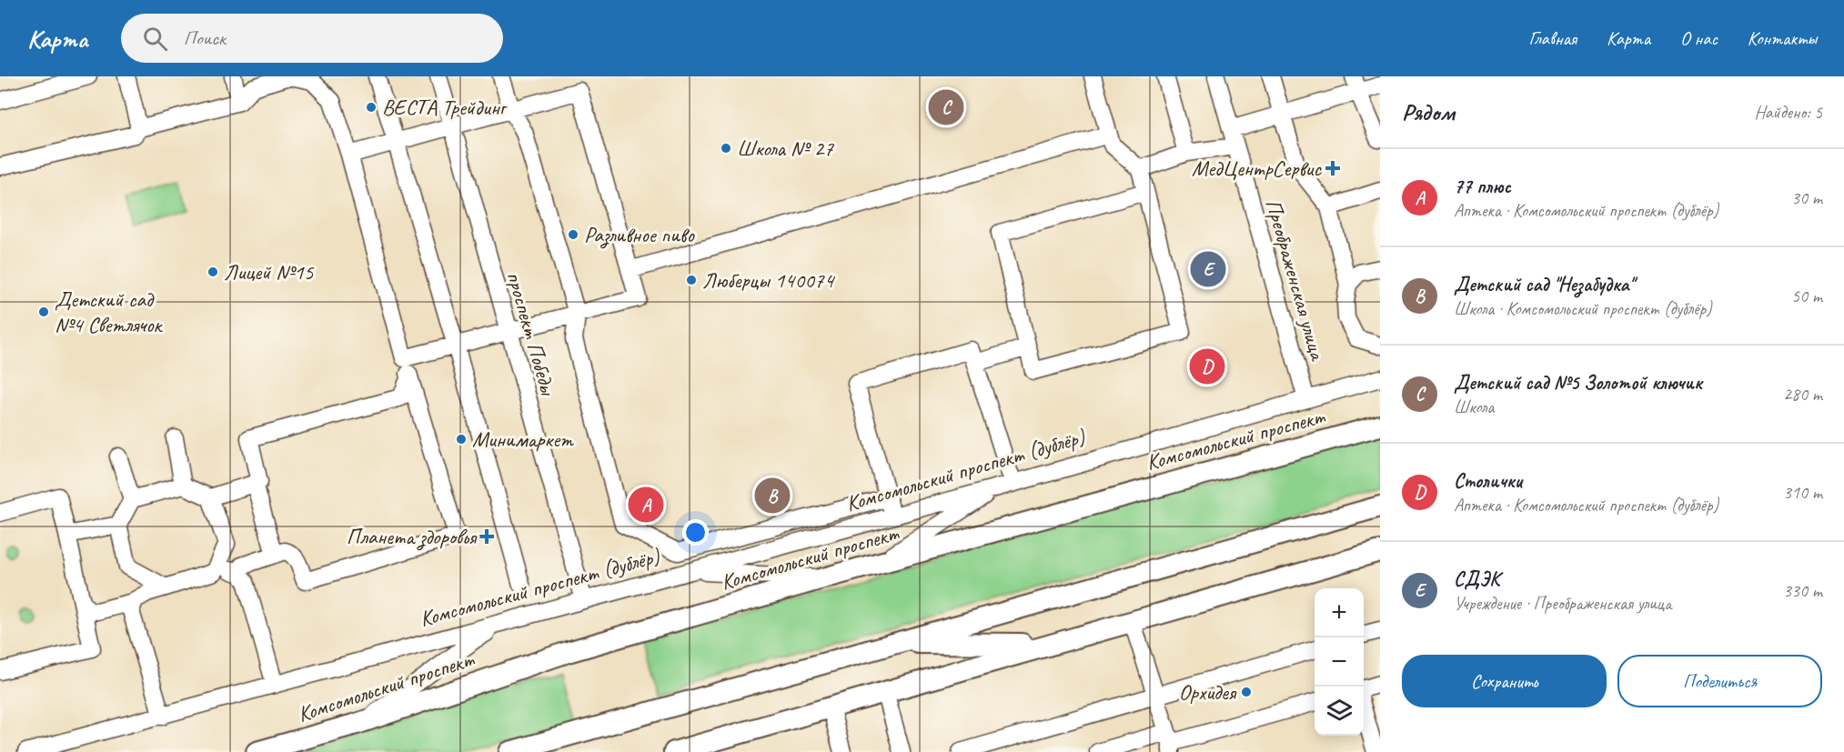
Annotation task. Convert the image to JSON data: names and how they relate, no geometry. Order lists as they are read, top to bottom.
{
  "streets": {
    "main road": ["Комсомольский проспект"],
    "street": ["Преображенская улица", "проспект Победы", "Комсомольский проспект (дублёр)"]
  },
  "crossings": [
    ["Преображенская улица", "Комсомольский проспект (дублёр)"],
    ["проспект Победы", "Комсомольский проспект (дублёр)"]
  ],
  "places": {
    "other": [
      "ВЕСТА Трейдинг",
      "Школа № 27",
      "Разливное пиво",
      "Лицей №15",
      "Люберцы 140074",
      "Детский сад №4 Светлячок",
      "Минимаркет",
      "Орхидея"
    ],
    "health": ["МедЦентрСервис", "Планета здоровья"]
  },
  "page": {
    "header": "Карта",
    "search": "Поиск",
    "nav": [
      "Главная",
      "Карта",
      "О нас",
      "Контакты"
    ],
    "heading": ["Рядом", "Найдено: 5"],
    "pins": [
      "C",
      "E",
      "D",
      "B",
      "A"
    ],
    "list": [
      {
        "mark": "A",
        "name": "77 плюс",
        "note": "Аптека · Комсомольский проспект (дублёр)",
        "value": "30 m"
      },
      {
        "mark": "B",
        "name": "Детский сад \"Незабудка\"",
        "note": "Школа · Комсомольский проспект (дублёр)",
        "value": "50 m"
      },
      {
        "mark": "C",
        "name": "Детский сад №5 Золотой ключик",
        "note": "Школа",
        "value": "280 m"
      },
      {
        "mark": "D",
        "name": "Столички",
        "note": "Аптека · Комсомольский проспект (дублёр)",
        "value": "310 m"
      },
      {
        "mark": "E",
        "name": "СДЭК",
        "note": "Учреждение · Преображенская улица",
        "value": "330 m"
      }
    ],
    "map_buttons": ["+", "−"],
    "buttons": ["Сохранить", "Поделиться"]
  }
}
